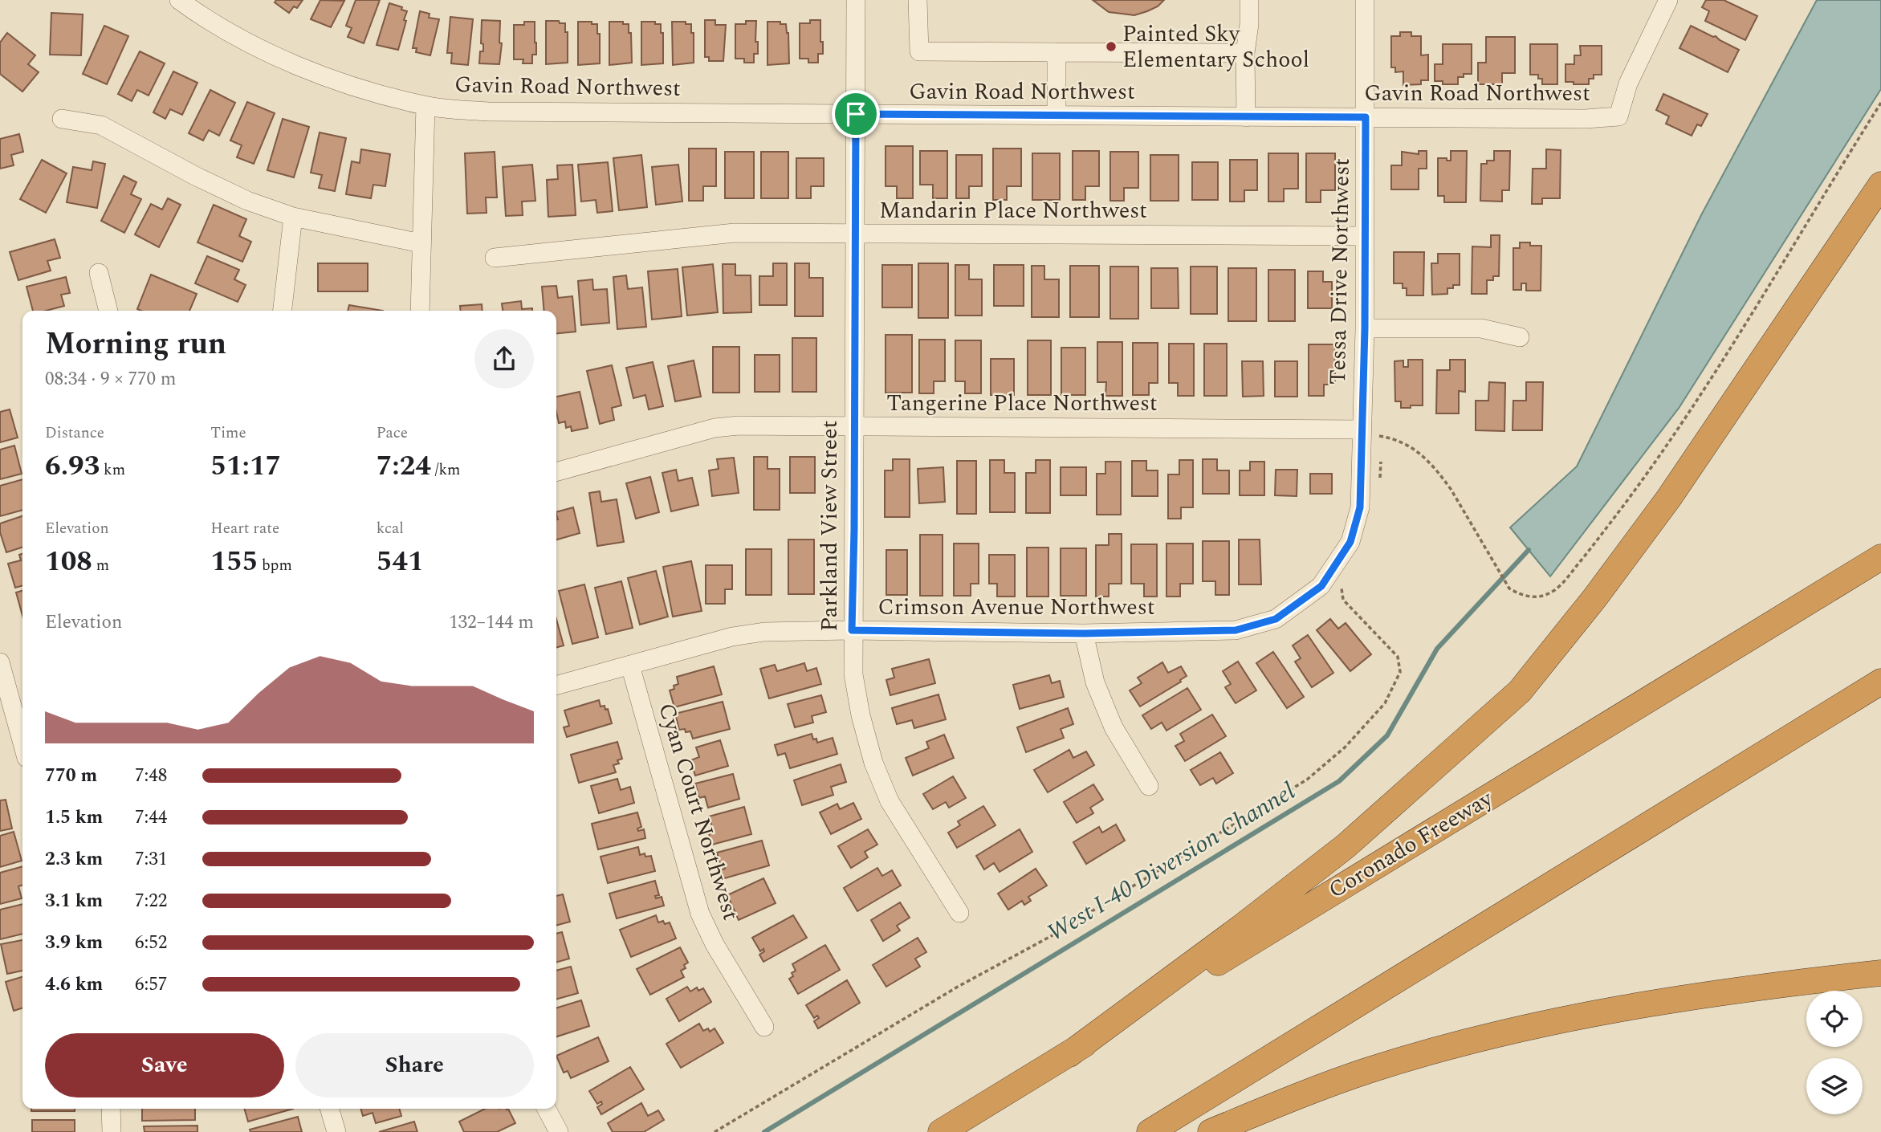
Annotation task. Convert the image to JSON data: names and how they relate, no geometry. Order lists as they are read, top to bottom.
{
  "streets": {
    "highway": ["Coronado Freeway"],
    "street": [
      "Gavin Road Northwest",
      "Mandarin Place Northwest",
      "Tessa Drive Northwest",
      "Tangerine Place Northwest",
      "Parkland View Street",
      "Crimson Avenue Northwest",
      "Cyan Court Northwest"
    ]
  },
  "crossings": [
    ["Gavin Road Northwest", "Tessa Drive Northwest"],
    ["Gavin Road Northwest", "Parkland View Street"],
    ["Mandarin Place Northwest", "Tessa Drive Northwest"],
    ["Mandarin Place Northwest", "Parkland View Street"],
    ["Tessa Drive Northwest", "Tangerine Place Northwest"],
    ["Tessa Drive Northwest", "Crimson Avenue Northwest"],
    ["Tangerine Place Northwest", "Parkland View Street"],
    ["Parkland View Street", "Crimson Avenue Northwest"],
    ["Crimson Avenue Northwest", "Cyan Court Northwest"]
  ],
  "water": ["West I-40 Diversion Channel"],
  "places": ["Painted Sky Elementary School"],
  "page": {
    "heading": ["Morning run", "08:34 · 9 × 770 m"],
    "stats": [
      ["Distance", "6.93 km"],
      ["Time", "51:17"],
      ["Pace", "7:24 /km"],
      ["Elevation", "108 m"],
      ["Heart rate", "155 bpm"],
      ["kcal", "541"]
    ],
    "chart": ["Elevation", "132–144 m"],
    "list": [
      {
        "name": "770 m",
        "note": "7:48"
      },
      {
        "name": "1.5 km",
        "note": "7:44"
      },
      {
        "name": "2.3 km",
        "note": "7:31"
      },
      {
        "name": "3.1 km",
        "note": "7:22"
      },
      {
        "name": "3.9 km",
        "note": "6:52"
      },
      {
        "name": "4.6 km",
        "note": "6:57"
      }
    ],
    "buttons": ["Save", "Share"]
  }
}
